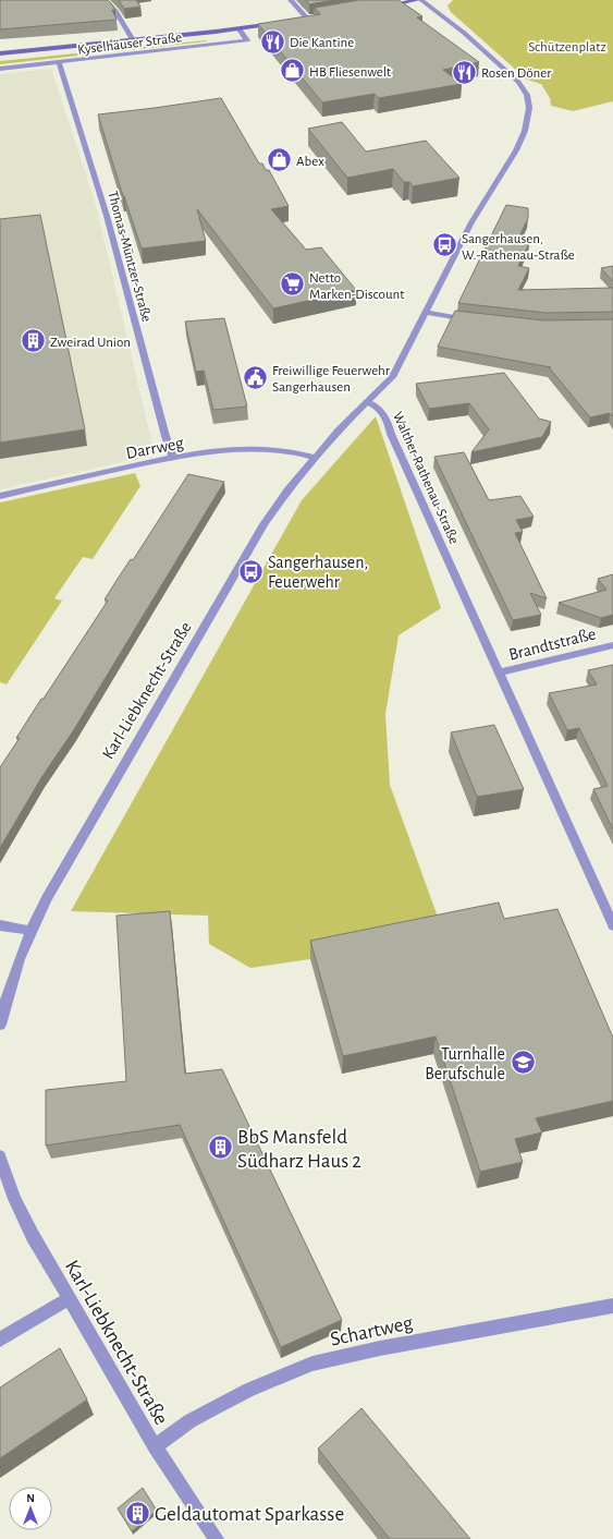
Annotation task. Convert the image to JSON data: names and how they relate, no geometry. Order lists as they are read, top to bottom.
{
  "streets": {
    "main road": ["Kyselhäuser Straße"],
    "street": [
      "Thomas-Müntzer-Straße",
      "Darrweg",
      "Walther-Rathenau-Straße",
      "Brandtstraße",
      "Karl-Liebknecht-Straße",
      "Schartweg"
    ]
  },
  "crossings": [
    ["Kyselhäuser Straße", "Thomas-Müntzer-Straße"],
    ["Thomas-Müntzer-Straße", "Darrweg"],
    ["Darrweg", "Karl-Liebknecht-Straße"],
    ["Walther-Rathenau-Straße", "Brandtstraße"],
    ["Walther-Rathenau-Straße", "Karl-Liebknecht-Straße"],
    ["Karl-Liebknecht-Straße", "Schartweg"]
  ],
  "parks": ["Schützenplatz"],
  "places": {
    "restaurant": ["Die Kantine", "Rosen Döner"],
    "shop": ["HB Fliesenwelt", "Abex"],
    "bus stop": ["Sangerhausen, W.-Rathenau-Straße", "Sangerhausen, Feuerwehr"],
    "supermarket": ["Netto Marken-Discount"],
    "building": ["Zweirad Union", "BbS Mansfeld Südharz Haus 2", "Geldautomat Sparkasse"],
    "public building": ["Freiwillige Feuerwehr Sangerhausen"],
    "school or university": ["Turnhalle Berufschule"]
  },
  "north": "top"
}
